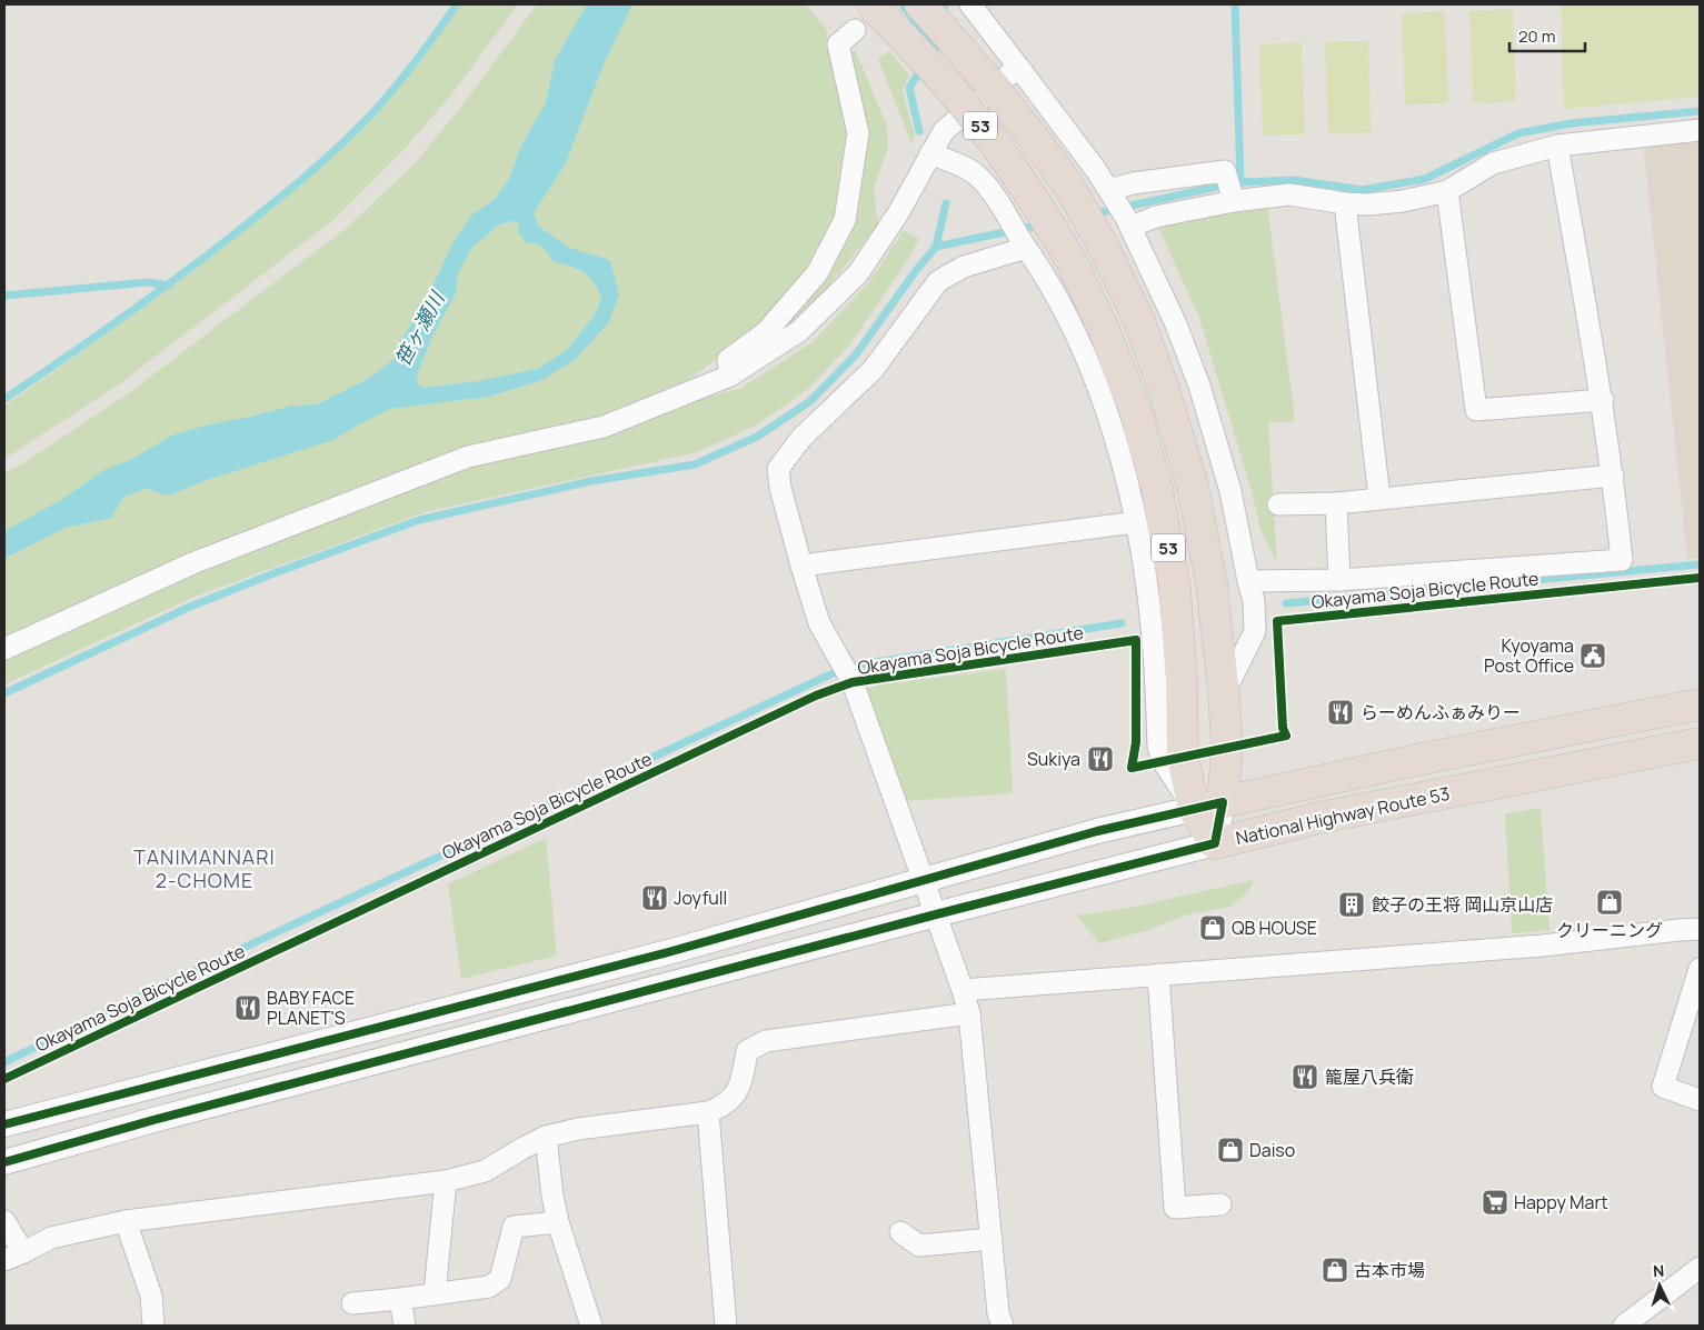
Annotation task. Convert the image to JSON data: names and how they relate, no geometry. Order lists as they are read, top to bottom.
{
  "streets": {
    "highway": ["53", "National Highway Route 53"],
    "cycle path": ["Okayama Soja Bicycle Route"]
  },
  "crossings": [
    ["53", "National Highway Route 53"]
  ],
  "districts": ["TANIMANNARI 2-CHOME"],
  "water": ["笹ヶ瀬川"],
  "places": {
    "public building": ["Kyoyama Post Office"],
    "restaurant": [
      "らーめんふぁみりー",
      "Sukiya",
      "Joyfull",
      "BABY FACE PLANET'S",
      "籠屋八兵衛"
    ],
    "shop": [
      "クリーニング",
      "QB HOUSE",
      "Daiso",
      "古本市場"
    ],
    "building": ["餃子の王将 岡山京山店"],
    "supermarket": ["Happy Mart"]
  },
  "scale_bar": "20 m",
  "north": "top"
}
